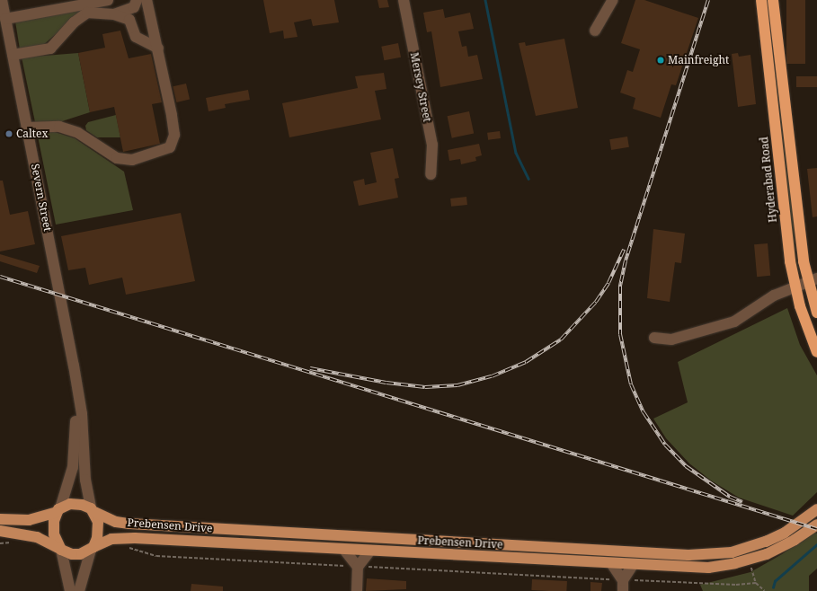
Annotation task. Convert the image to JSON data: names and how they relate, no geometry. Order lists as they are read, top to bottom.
{
  "streets": {
    "highway": ["Hyderabad Road"],
    "main road": ["Prebensen Drive"],
    "street": ["Mersey Street", "Severn Street"]
  },
  "crossings": [
    ["Severn Street", "Prebensen Drive"]
  ],
  "places": ["Mainfreight", "Caltex"]
}
